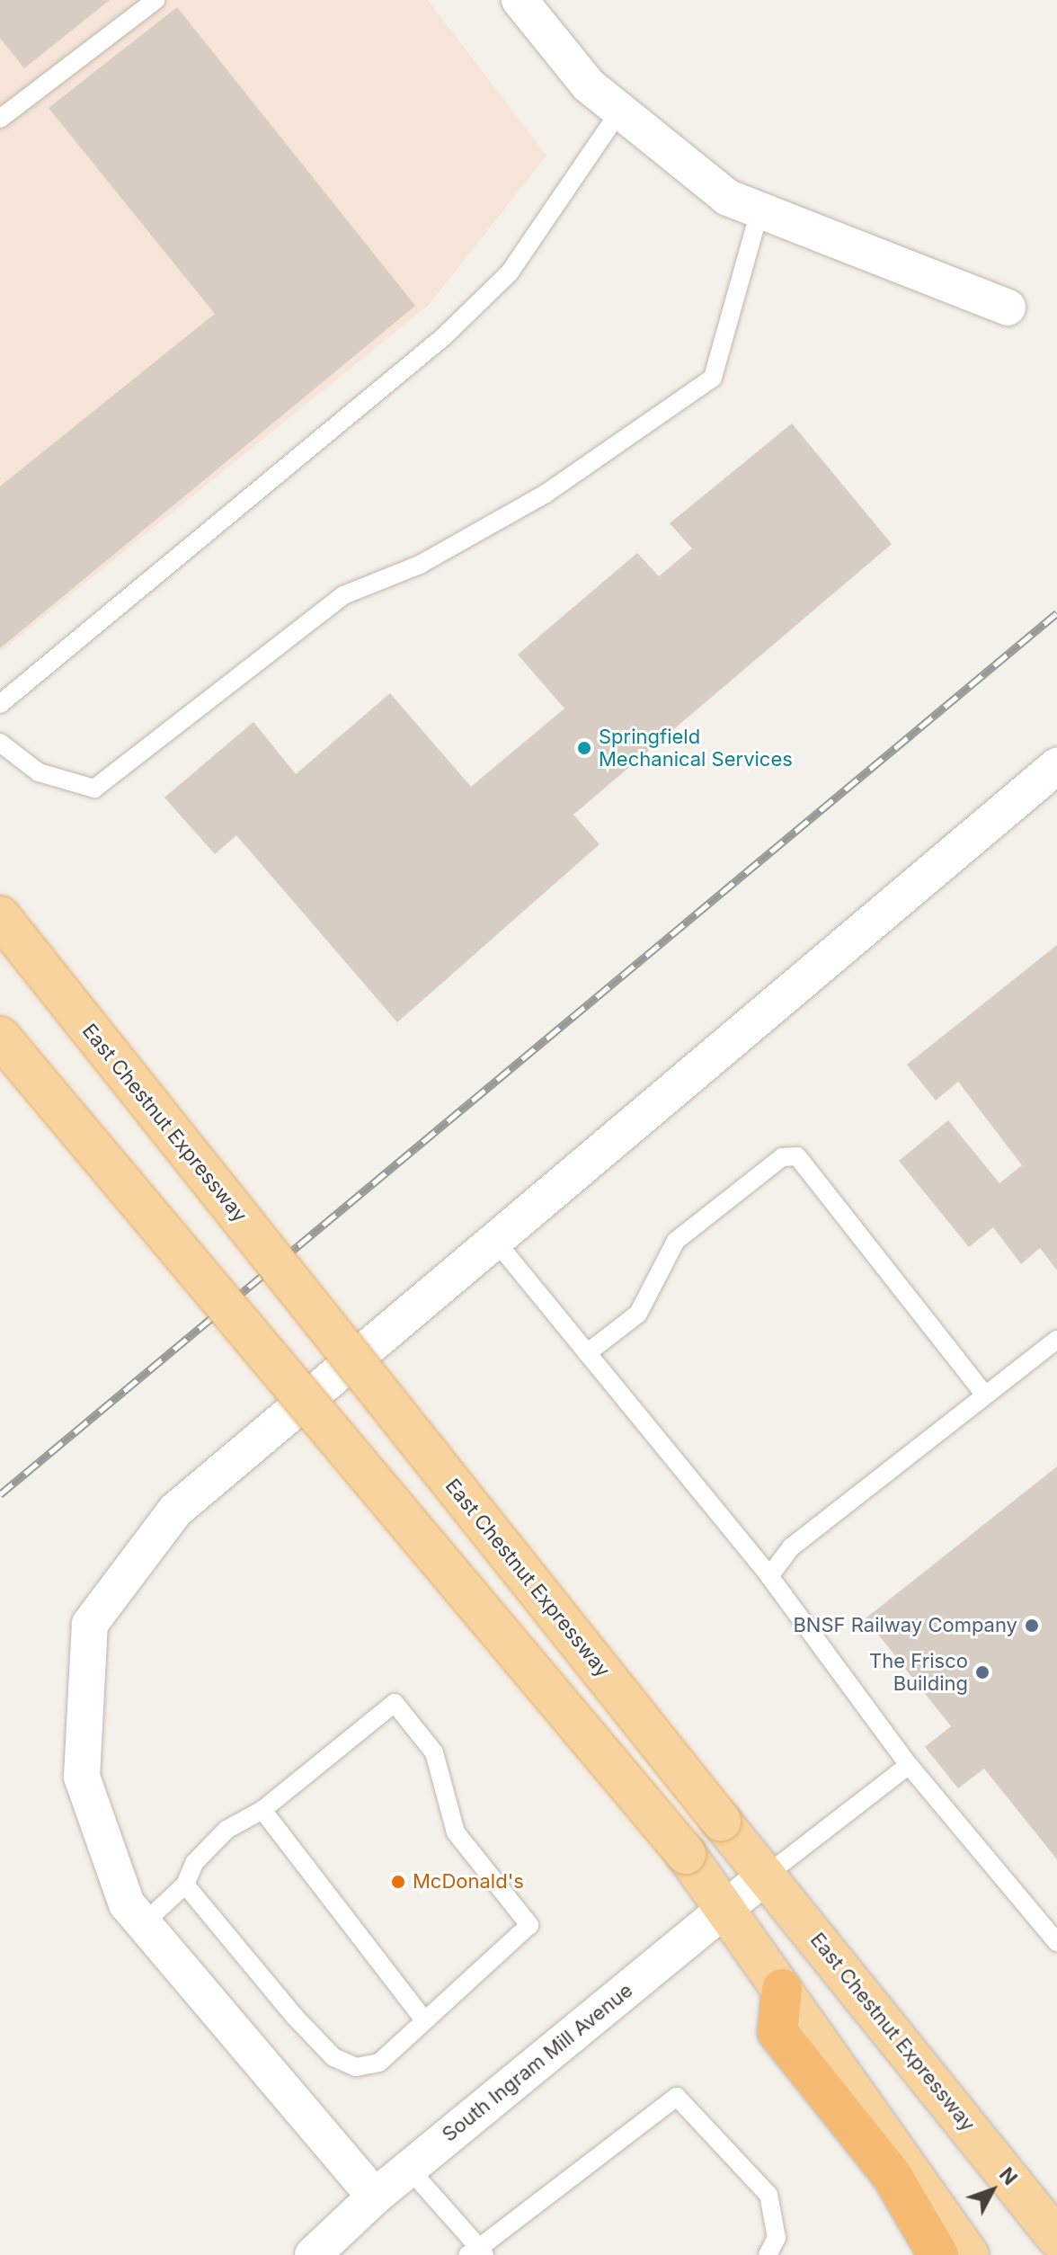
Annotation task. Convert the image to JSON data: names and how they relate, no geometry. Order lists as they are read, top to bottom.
{
  "streets": {
    "main road": ["East Chestnut Expressway"],
    "street": ["South Ingram Mill Avenue"]
  },
  "crossings": [
    ["East Chestnut Expressway", "South Ingram Mill Avenue"]
  ],
  "places": [
    "Springfield Mechanical Services",
    "BNSF Railway Company",
    "The Frisco Building",
    "McDonald's"
  ],
  "north": "top right"
}
